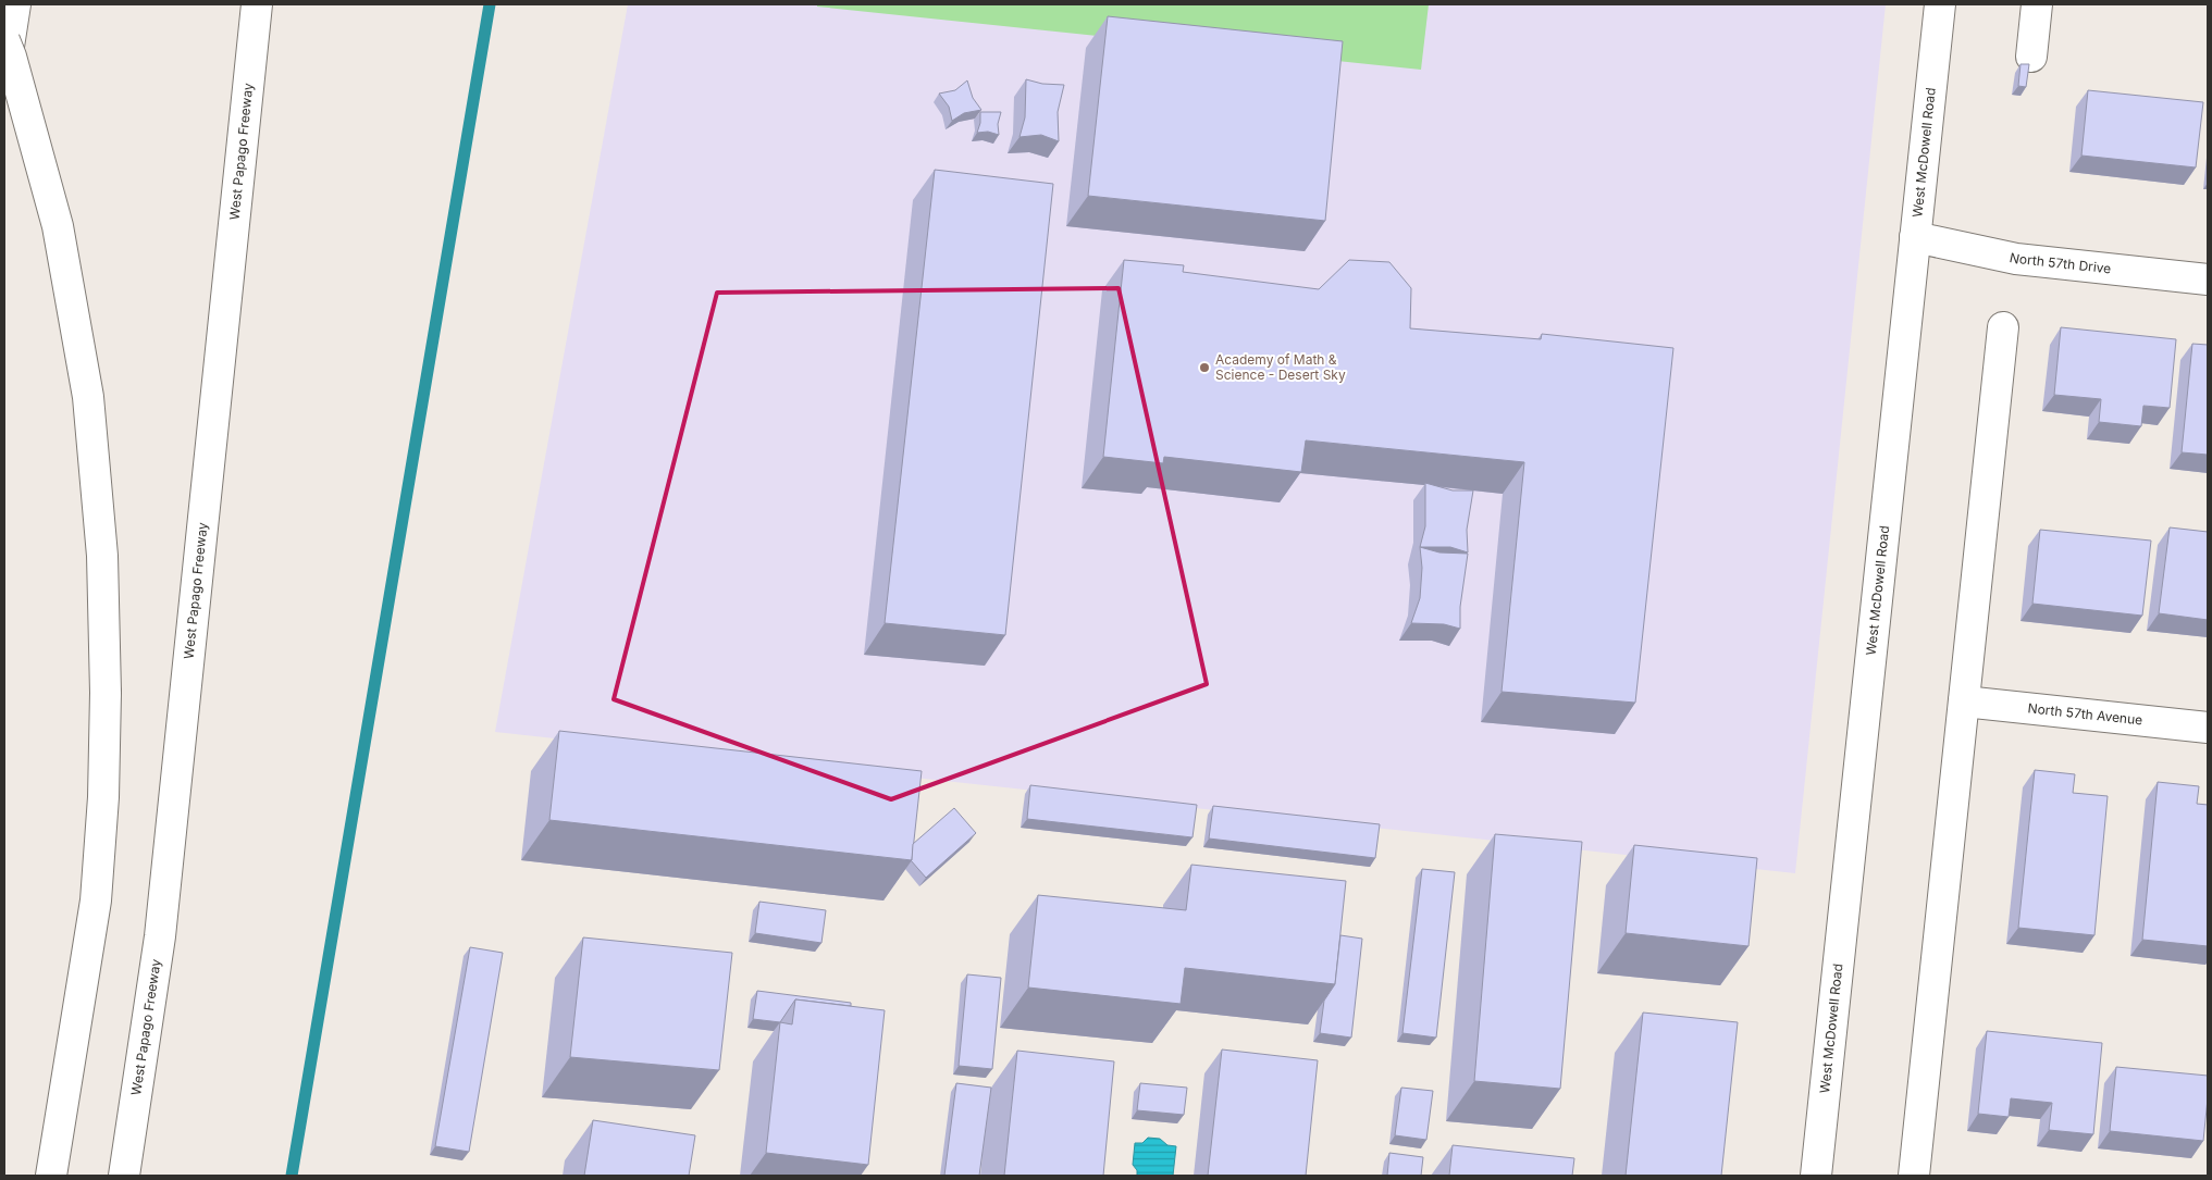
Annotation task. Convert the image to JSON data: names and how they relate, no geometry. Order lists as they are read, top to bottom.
{
  "streets": {
    "main road": [
      "West Papago Freeway",
      "West McDowell Road",
      "North 57th Drive",
      "North 57th Avenue"
    ]
  },
  "crossings": [
    ["West McDowell Road", "North 57th Drive"]
  ],
  "places": ["Academy of Math & Science - Desert Sky"]
}
